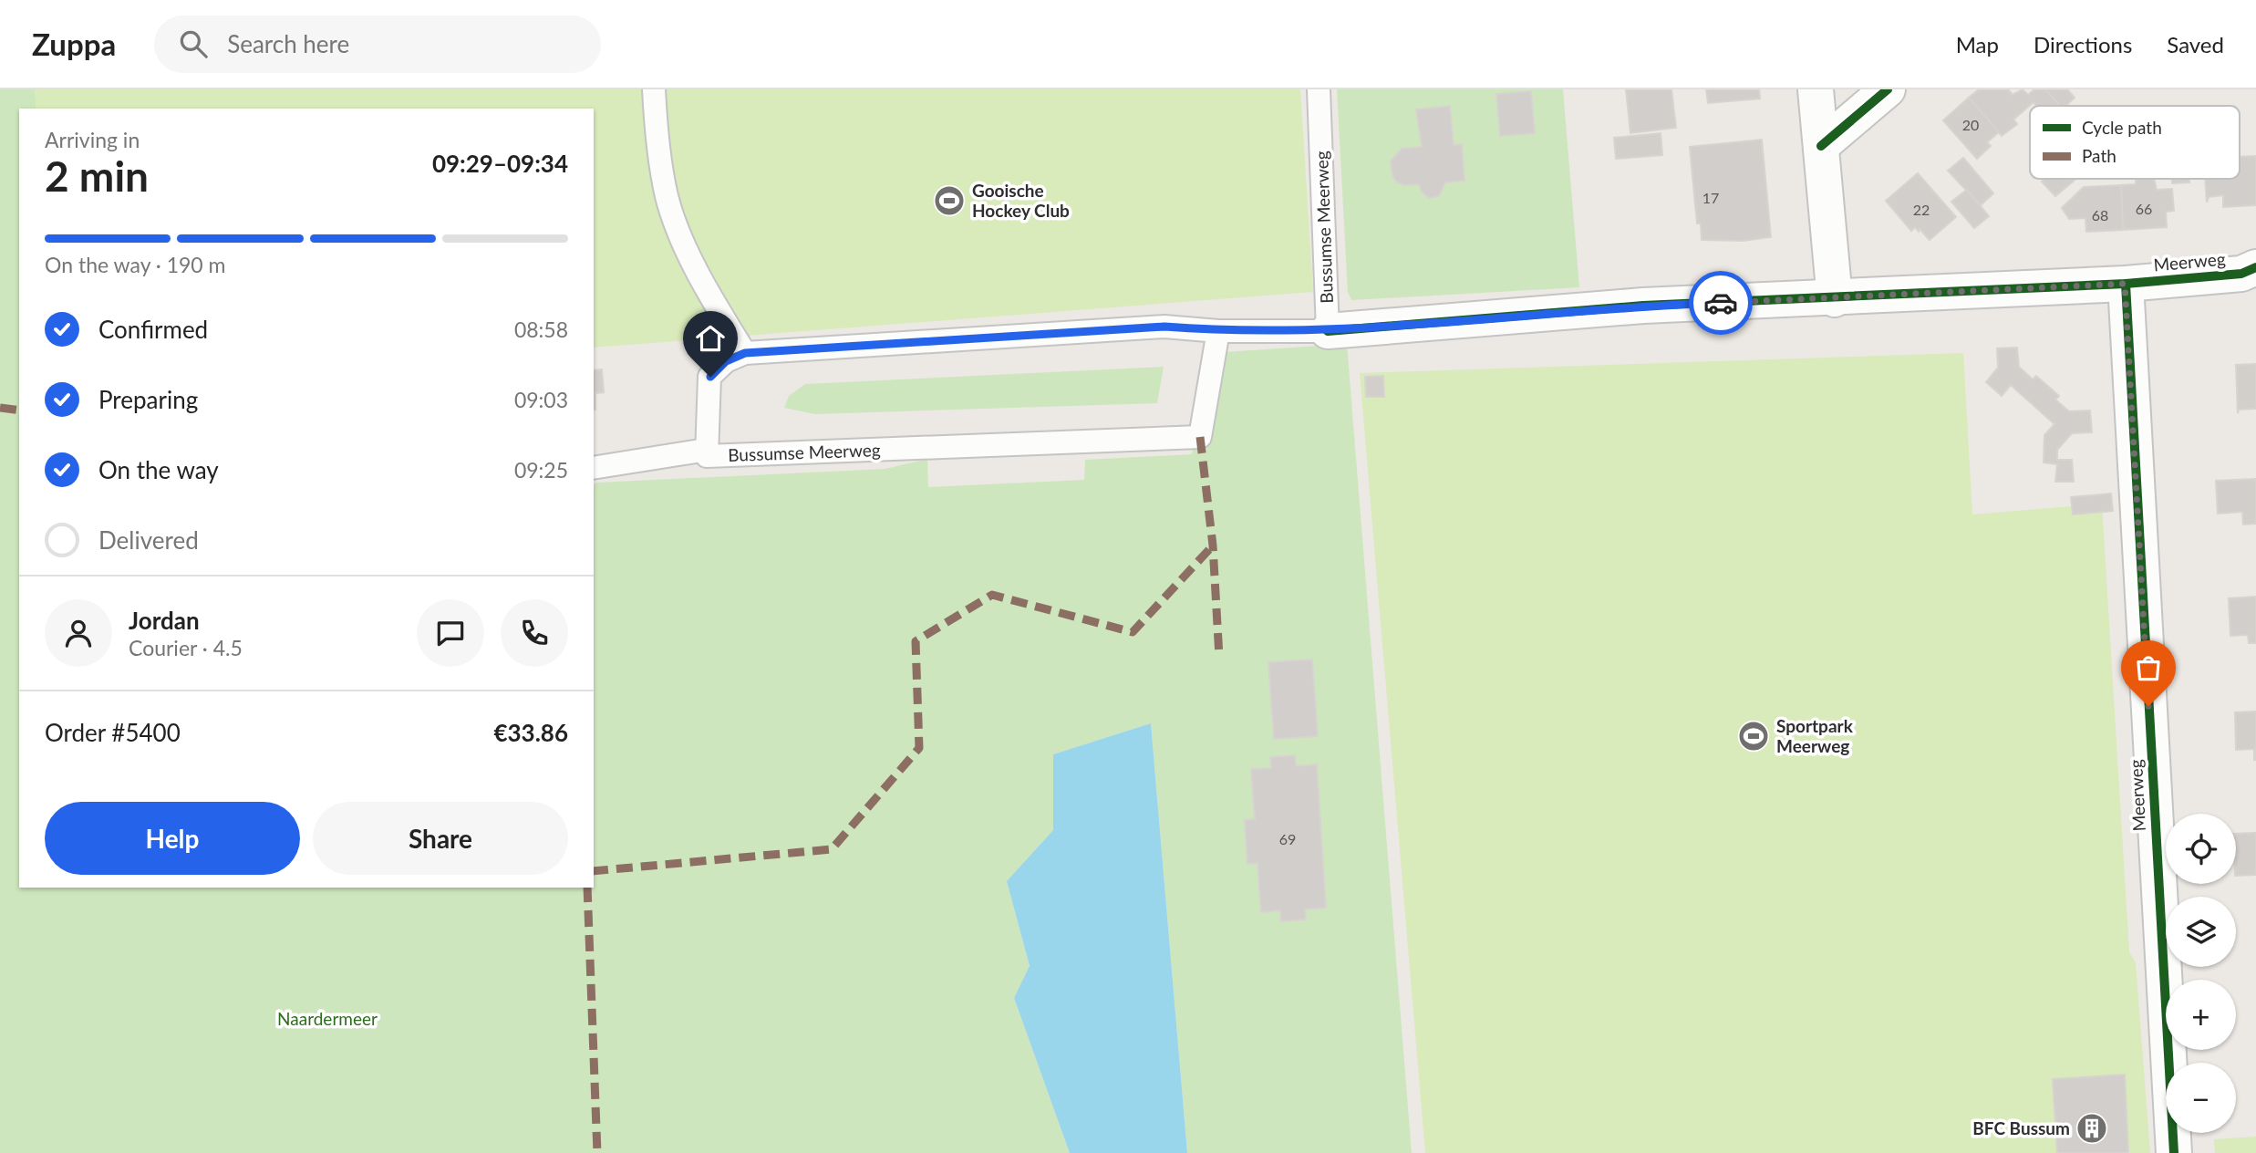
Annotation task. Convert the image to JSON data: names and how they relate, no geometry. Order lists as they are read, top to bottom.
{
  "streets": {
    "street": ["Meerweg"],
    "lane": ["Bussumse Meerweg"]
  },
  "crossings": [
    ["Bussumse Meerweg", "Meerweg"]
  ],
  "parks": ["Naardermeer"],
  "places": {
    "sports": ["Gooische Hockey Club", "Sportpark Meerweg"],
    "building": ["BFC Bussum"]
  },
  "house_numbers": [
    "20",
    "17",
    "66",
    "22",
    "68",
    "69"
  ],
  "legend": ["Cycle path", "Path"],
  "page": {
    "header": "Zuppa",
    "search": "Search here",
    "nav": ["Map", "Directions", "Saved"],
    "heading": ["2 min", "Arriving in", "09:29–09:34"],
    "panel": [
      "Jordan",
      "Courier · 4.5",
      "Order #5400",
      "€33.86"
    ],
    "bar": "On the way · 190 m",
    "list": [
      ["Confirmed", "08:58"],
      ["Preparing", "09:03"],
      ["On the way", "09:25"],
      "Delivered"
    ],
    "buttons": ["Help", "Share"],
    "map_buttons": ["+", "−"]
  }
}
